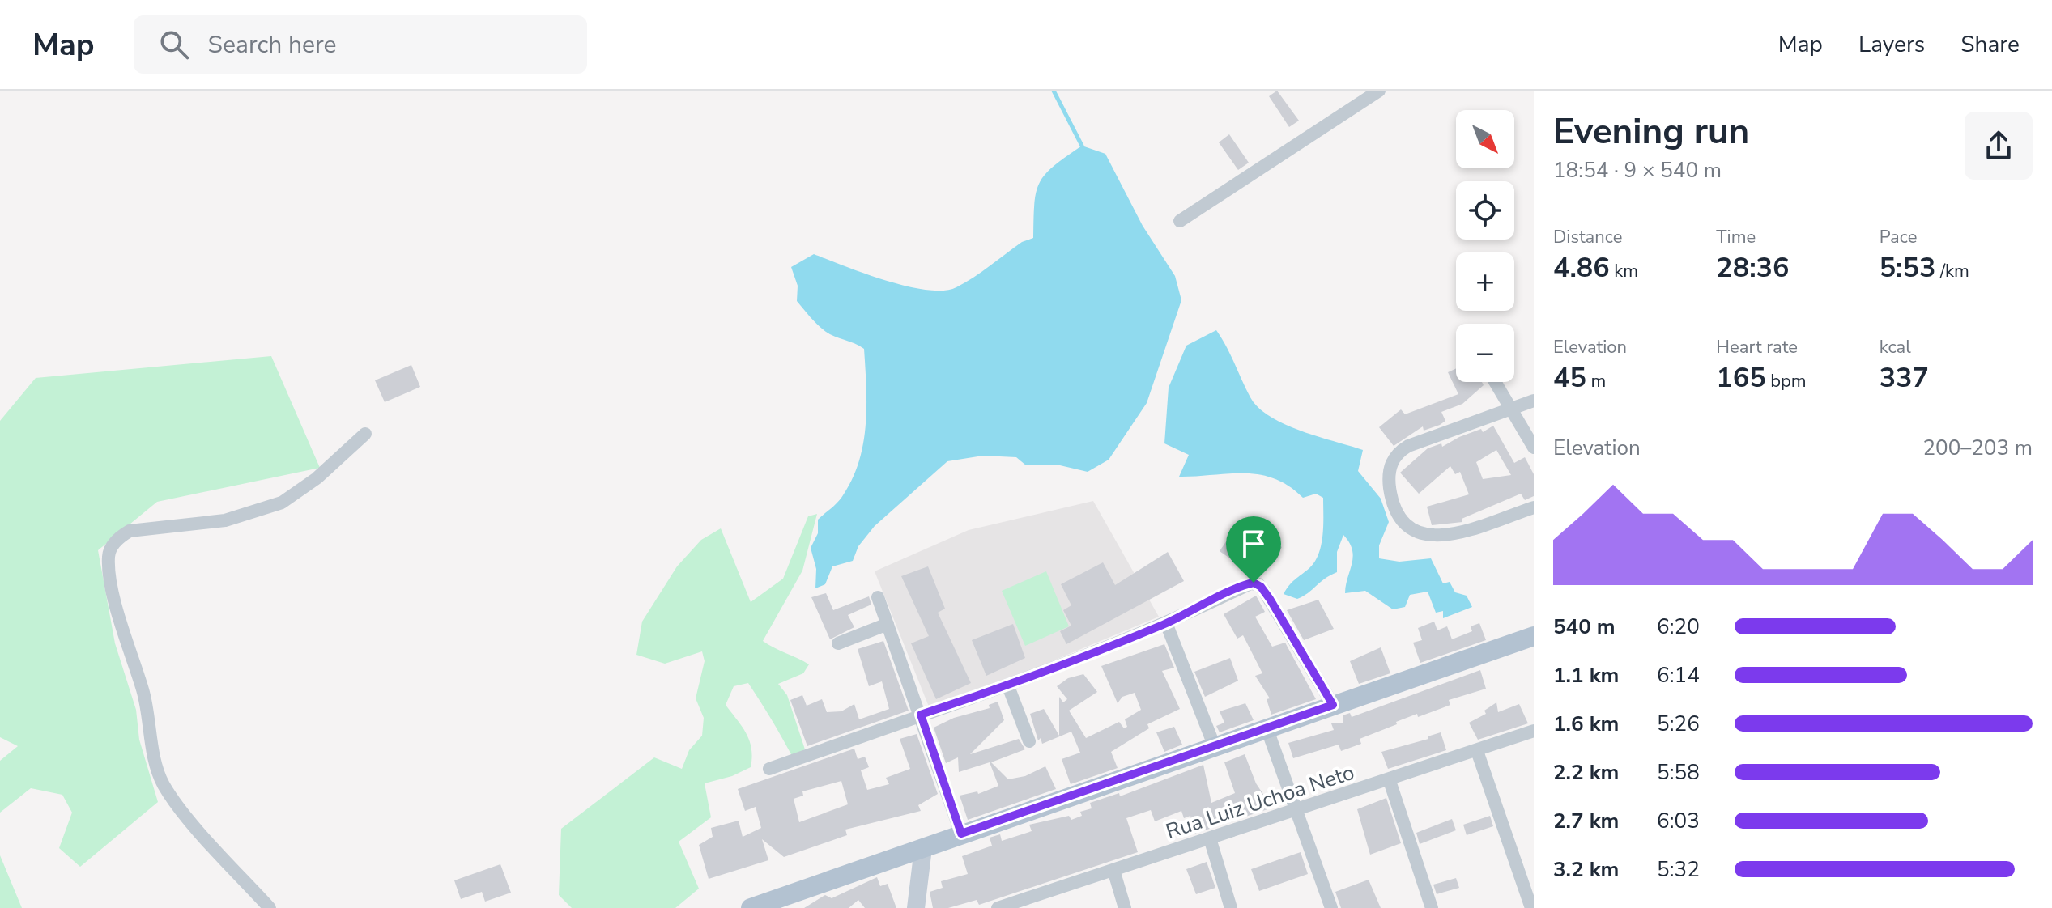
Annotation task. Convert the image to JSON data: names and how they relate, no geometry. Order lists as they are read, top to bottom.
{
  "streets": {
    "street": ["Rua Luiz Uchoa Neto"]
  },
  "north": "bottom right",
  "page": {
    "header": "Map",
    "search": "Search here",
    "nav": ["Map", "Layers", "Share"],
    "heading": ["Evening run", "18:54 · 9 × 540 m"],
    "map_buttons": ["+", "−"],
    "stats": [
      ["Distance", "4.86 km"],
      ["Time", "28:36"],
      ["Pace", "5:53 /km"],
      ["Elevation", "45 m"],
      ["Heart rate", "165 bpm"],
      ["kcal", "337"]
    ],
    "chart": ["Elevation", "200–203 m"],
    "list": [
      {
        "name": "540 m",
        "note": "6:20"
      },
      {
        "name": "1.1 km",
        "note": "6:14"
      },
      {
        "name": "1.6 km",
        "note": "5:26"
      },
      {
        "name": "2.2 km",
        "note": "5:58"
      },
      {
        "name": "2.7 km",
        "note": "6:03"
      },
      {
        "name": "3.2 km",
        "note": "5:32"
      }
    ]
  }
}
